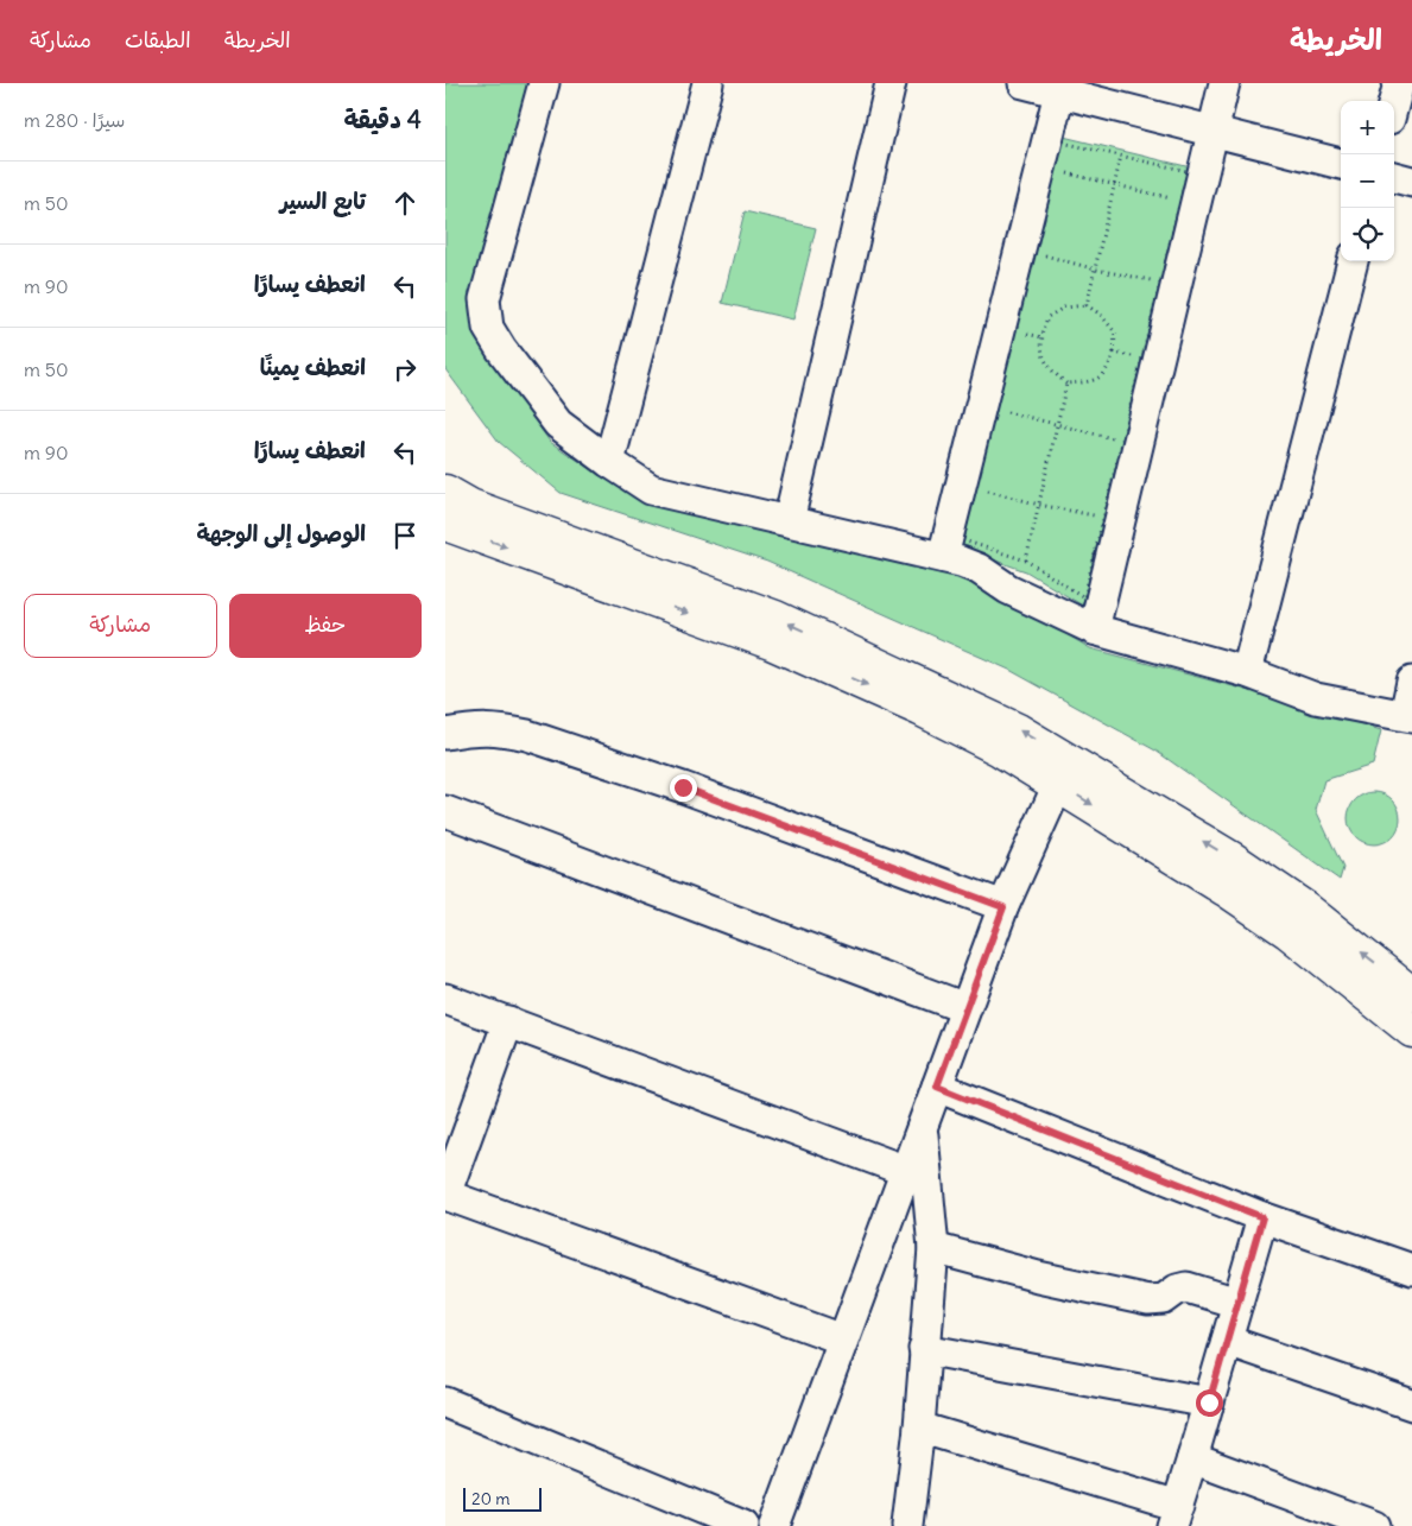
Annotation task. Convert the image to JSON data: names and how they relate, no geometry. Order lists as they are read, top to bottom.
{
  "scale_bar": "20 m",
  "page": {
    "header": "الخريطة",
    "nav": ["الخريطة", "الطبقات", "مشاركة"],
    "heading": ["4 دقيقة", "سيرًا · 280 m"],
    "map_buttons": ["+", "−"],
    "list": [
      ["تابع السير", "50 m"],
      ["انعطف يسارًا", "90 m"],
      ["انعطف يمينًا", "50 m"],
      ["انعطف يسارًا", "90 m"],
      "الوصول إلى الوجهة"
    ],
    "buttons": ["حفظ", "مشاركة"],
    "scale": "20 m"
  }
}
